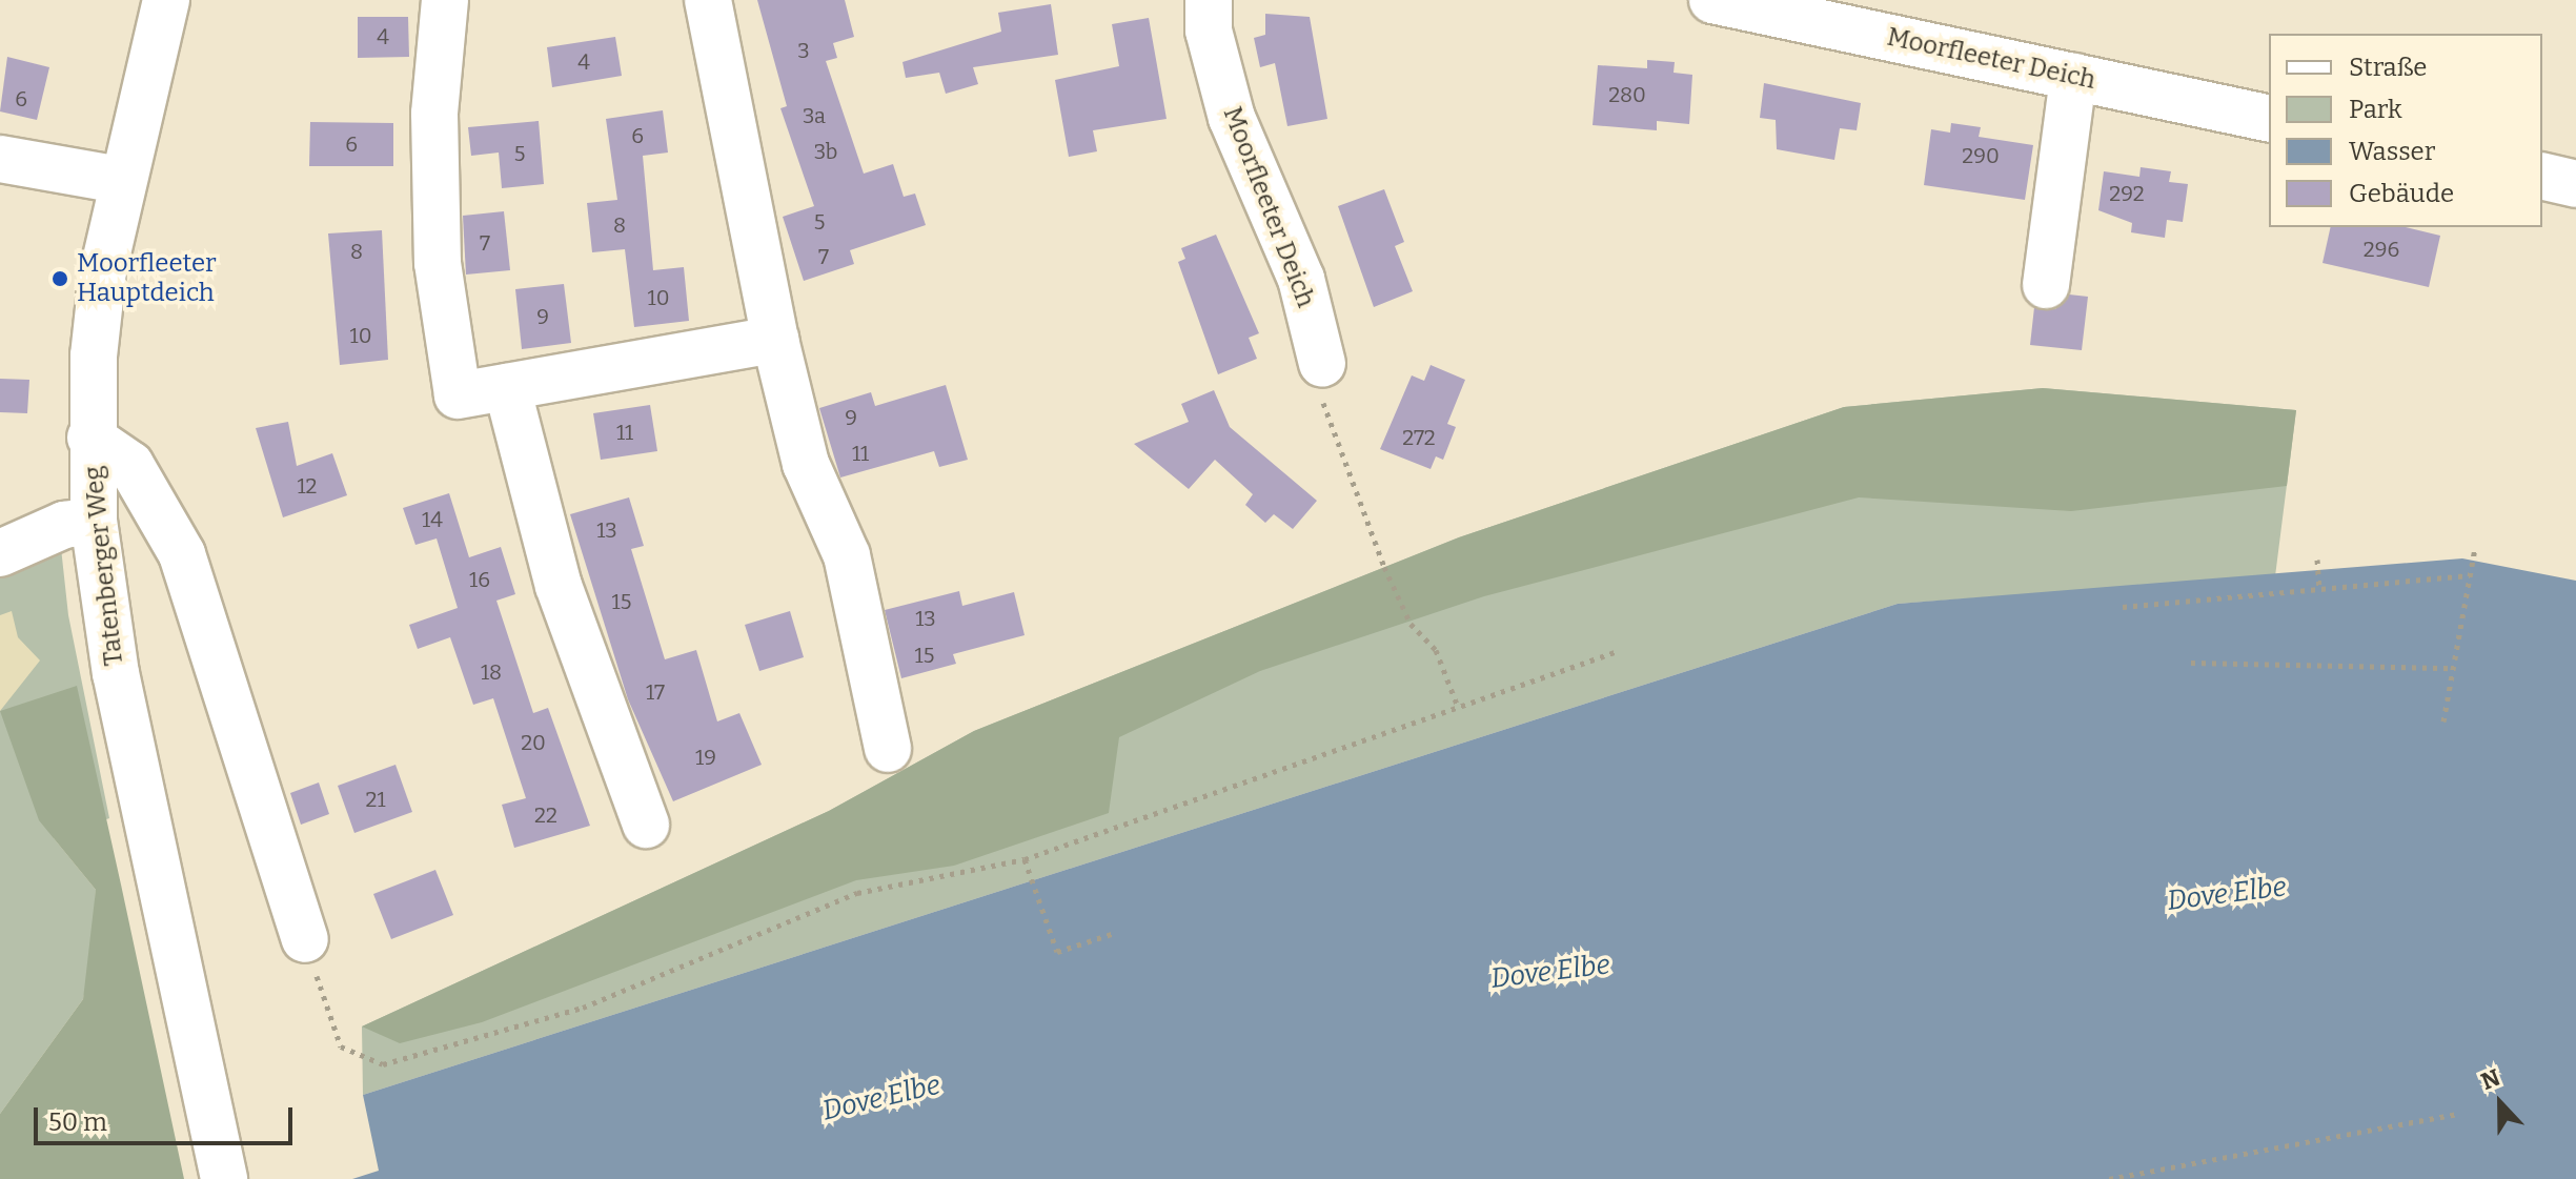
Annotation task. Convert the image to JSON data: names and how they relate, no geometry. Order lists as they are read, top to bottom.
{
  "streets": {
    "street": ["Moorfleeter Deich", "Tatenberger Weg"]
  },
  "water": ["Dove Elbe"],
  "places": ["Moorfleeter Hauptdeich"],
  "house_numbers": [
    "4",
    "3",
    "4",
    "280",
    "6",
    "3a",
    "6",
    "6",
    "3b",
    "5",
    "290",
    "292",
    "5",
    "8",
    "7",
    "296",
    "8",
    "7",
    "10",
    "9",
    "10",
    "9",
    "11",
    "272",
    "11",
    "12",
    "14",
    "13",
    "16",
    "15",
    "13",
    "15",
    "18",
    "17",
    "20",
    "19",
    "21",
    "22"
  ],
  "legend": [
    "Straße",
    "Park",
    "Wasser",
    "Gebäude"
  ],
  "scale_bar": "50 m",
  "north": "top"
}
